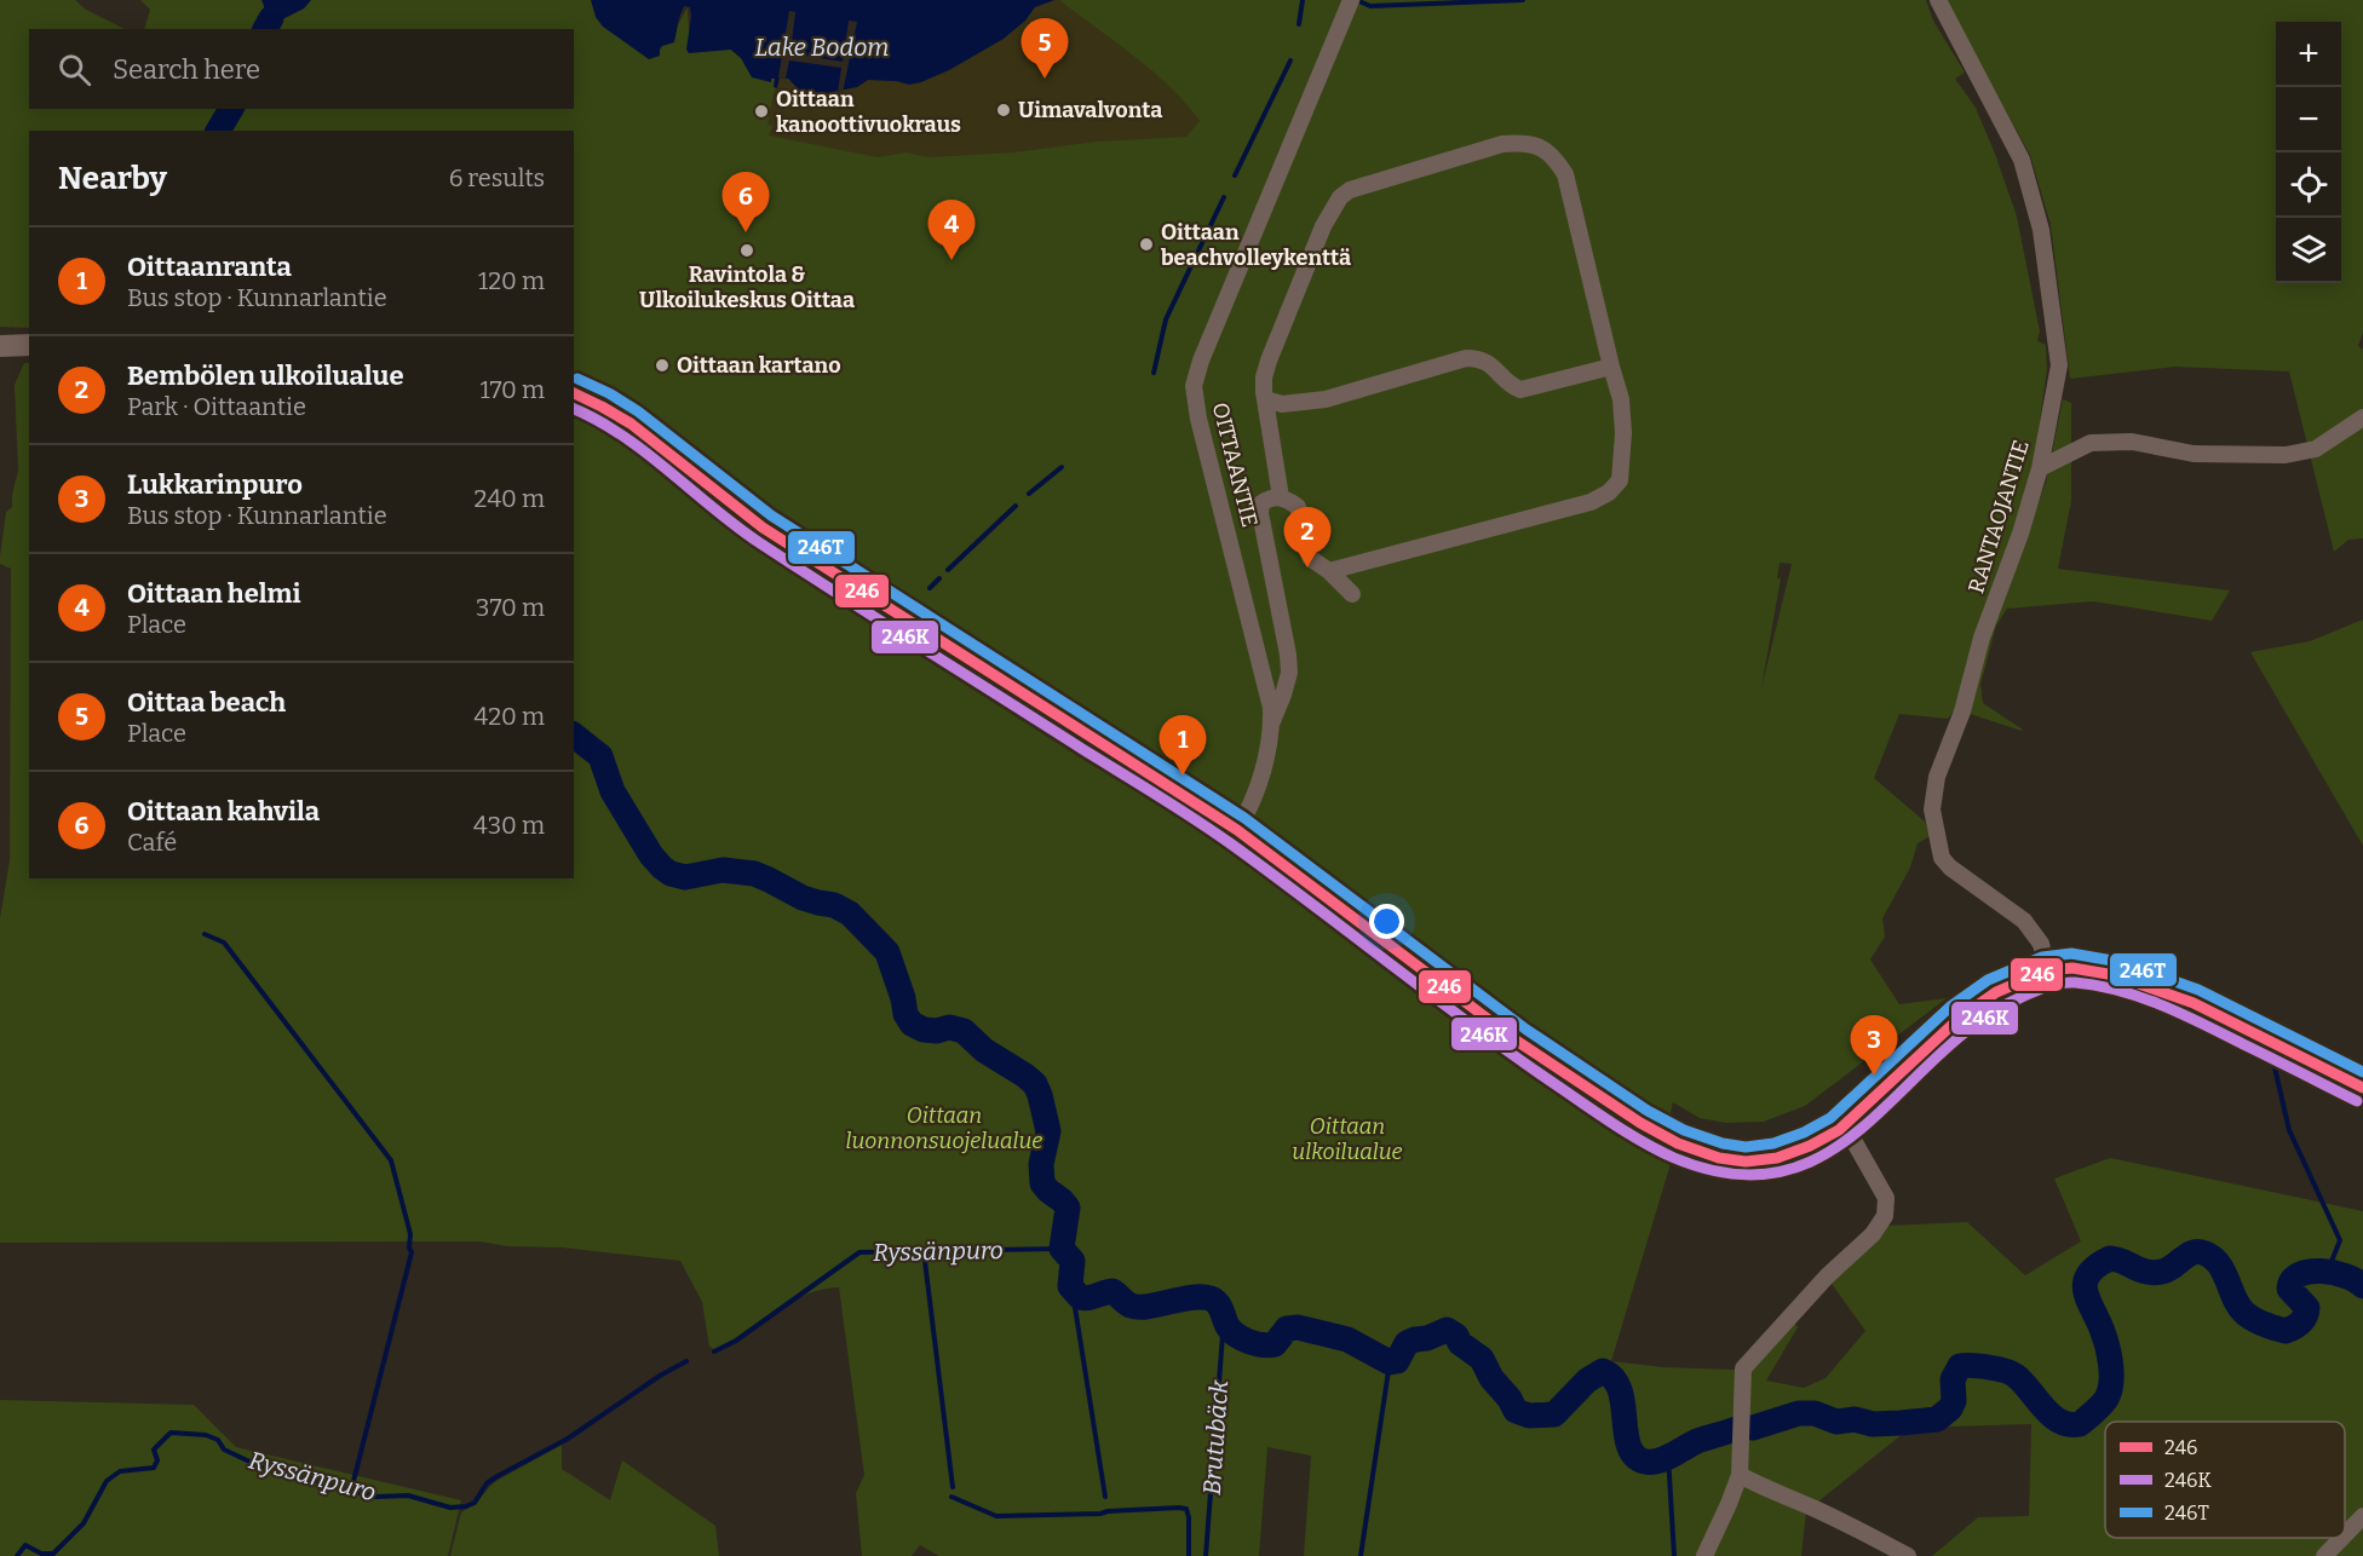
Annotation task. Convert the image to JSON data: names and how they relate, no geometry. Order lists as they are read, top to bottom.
{
  "streets": {
    "street": ["OITTAANTIE", "RANTAOJANTIE"]
  },
  "water": ["Lake Bodom", "Ryssänpuro", "Brutubäck"],
  "parks": ["Oittaan luonnonsuojelualue", "Oittaan ulkoilualue"],
  "places": [
    "Uimavalvonta",
    "Oittaan kanoottivuokraus",
    "Oittaan beachvolleykenttä",
    "Ravintola & Ulkoilukeskus Oittaa",
    "Oittaan kartano"
  ],
  "lines": ["transit line 246T", "transit line 246", "transit line 246K"],
  "legend": ["246", "246K", "246T"],
  "page": {
    "pins": [
      "5",
      "6",
      "4",
      "2",
      "1",
      "3"
    ],
    "map_buttons": ["+", "−"],
    "search": "Search here",
    "heading": ["Nearby", "6 results"],
    "list": [
      {
        "mark": "1",
        "name": "Oittaanranta",
        "note": "Bus stop · Kunnarlantie",
        "value": "120 m"
      },
      {
        "mark": "2",
        "name": "Bembölen ulkoilualue",
        "note": "Park · Oittaantie",
        "value": "170 m"
      },
      {
        "mark": "3",
        "name": "Lukkarinpuro",
        "note": "Bus stop · Kunnarlantie",
        "value": "240 m"
      },
      {
        "mark": "4",
        "name": "Oittaan helmi",
        "note": "Place",
        "value": "370 m"
      },
      {
        "mark": "5",
        "name": "Oittaa beach",
        "note": "Place",
        "value": "420 m"
      },
      {
        "mark": "6",
        "name": "Oittaan kahvila",
        "note": "Café",
        "value": "430 m"
      }
    ]
  }
}
